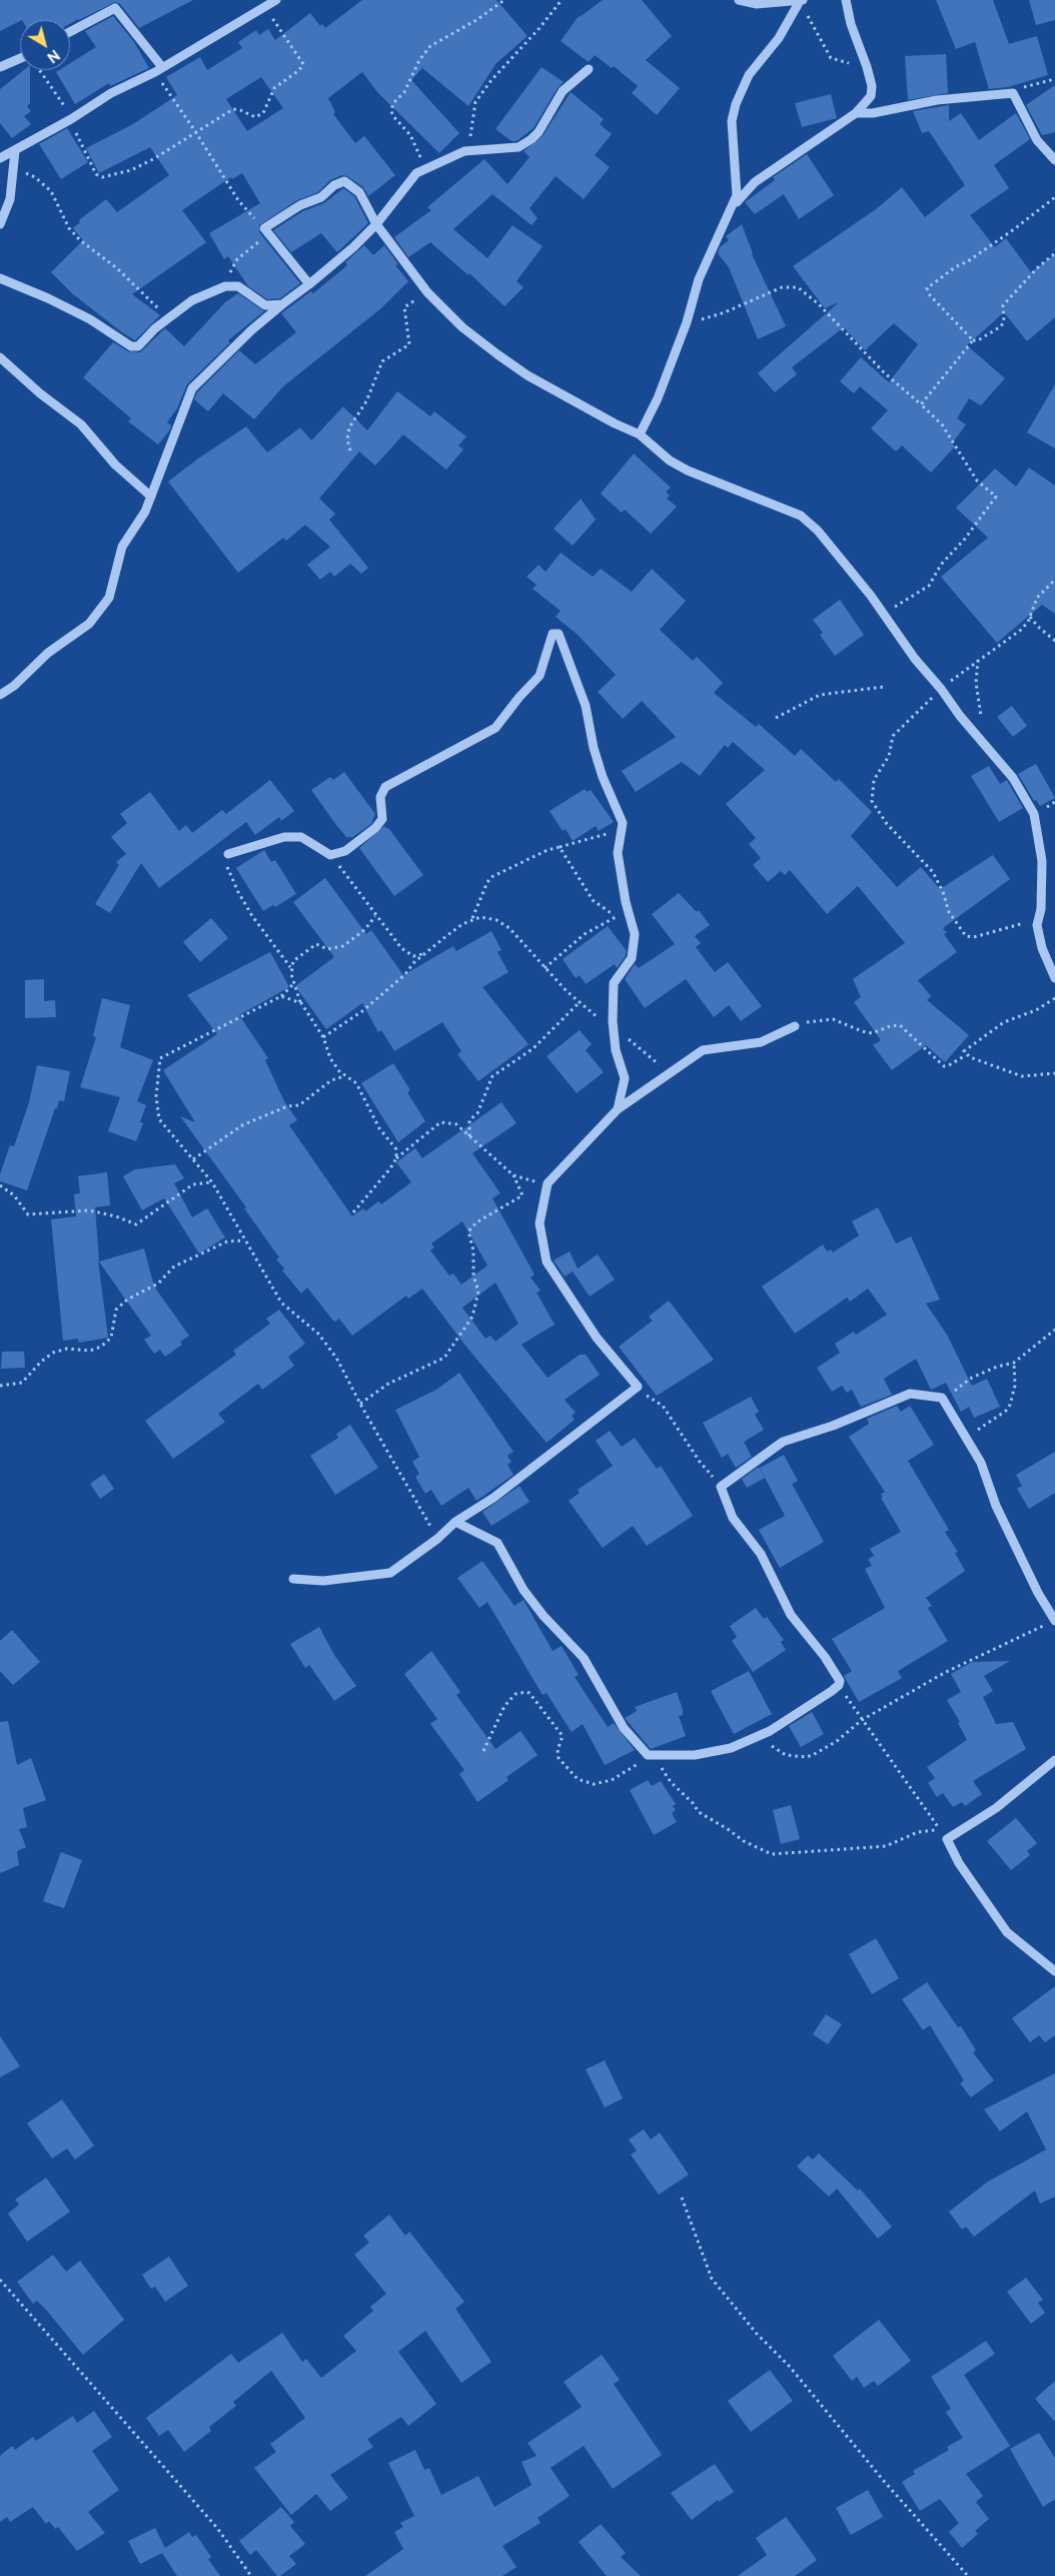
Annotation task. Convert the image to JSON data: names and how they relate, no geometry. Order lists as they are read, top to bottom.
{
  "north": "bottom right"
}
